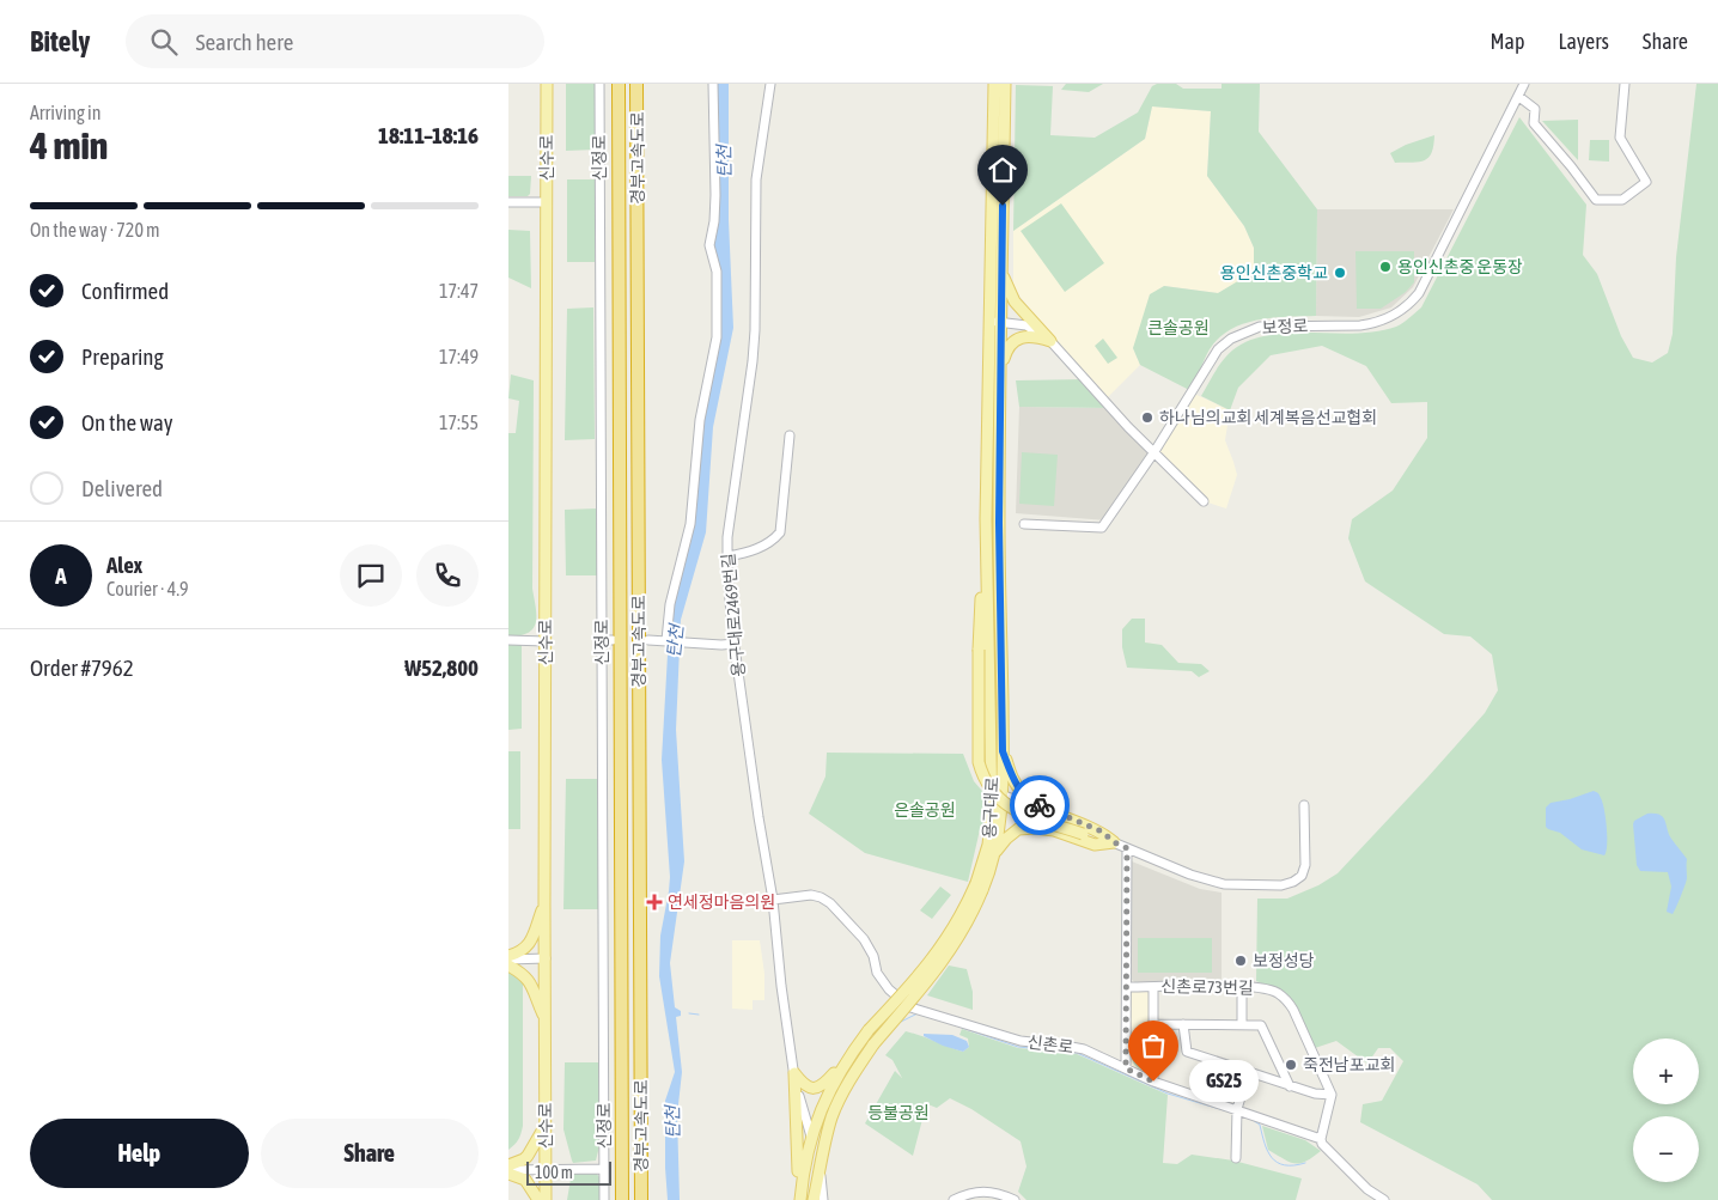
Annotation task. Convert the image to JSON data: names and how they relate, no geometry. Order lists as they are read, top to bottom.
{
  "streets": {
    "highway": ["경부고속도로"],
    "main road": ["신수로", "용구대로"],
    "street": [
      "신정로",
      "보정로",
      "용구대로2469번길",
      "신촌로73번길",
      "신촌로"
    ]
  },
  "crossings": [
    ["용구대로2469번길", "신촌로"]
  ],
  "water": ["탄천"],
  "parks": ["큰솔공원", "은솔공원", "등불공원"],
  "places": {
    "other": [
      "용인신촌중 운동장",
      "용인신촌중학교",
      "하나님의교회 세계복음선교협회",
      "보정성당",
      "죽전남포교회",
      "GS25"
    ],
    "health": ["연세정마음의원"]
  },
  "scale_bar": "100 m",
  "page": {
    "header": "Bitely",
    "search": "Search here",
    "nav": ["Map", "Layers", "Share"],
    "heading": ["4 min", "Arriving in", "18:11–18:16"],
    "panel": [
      "Alex",
      "Courier · 4.9",
      "Order #7962",
      "₩52,800"
    ],
    "bar": "On the way · 720 m",
    "list": [
      ["Confirmed", "17:47"],
      ["Preparing", "17:49"],
      ["On the way", "17:55"],
      "Delivered"
    ],
    "round": "A",
    "map_buttons": ["+", "−"],
    "bubble": "GS25",
    "buttons": ["Help", "Share"],
    "scale": "100 m"
  }
}
